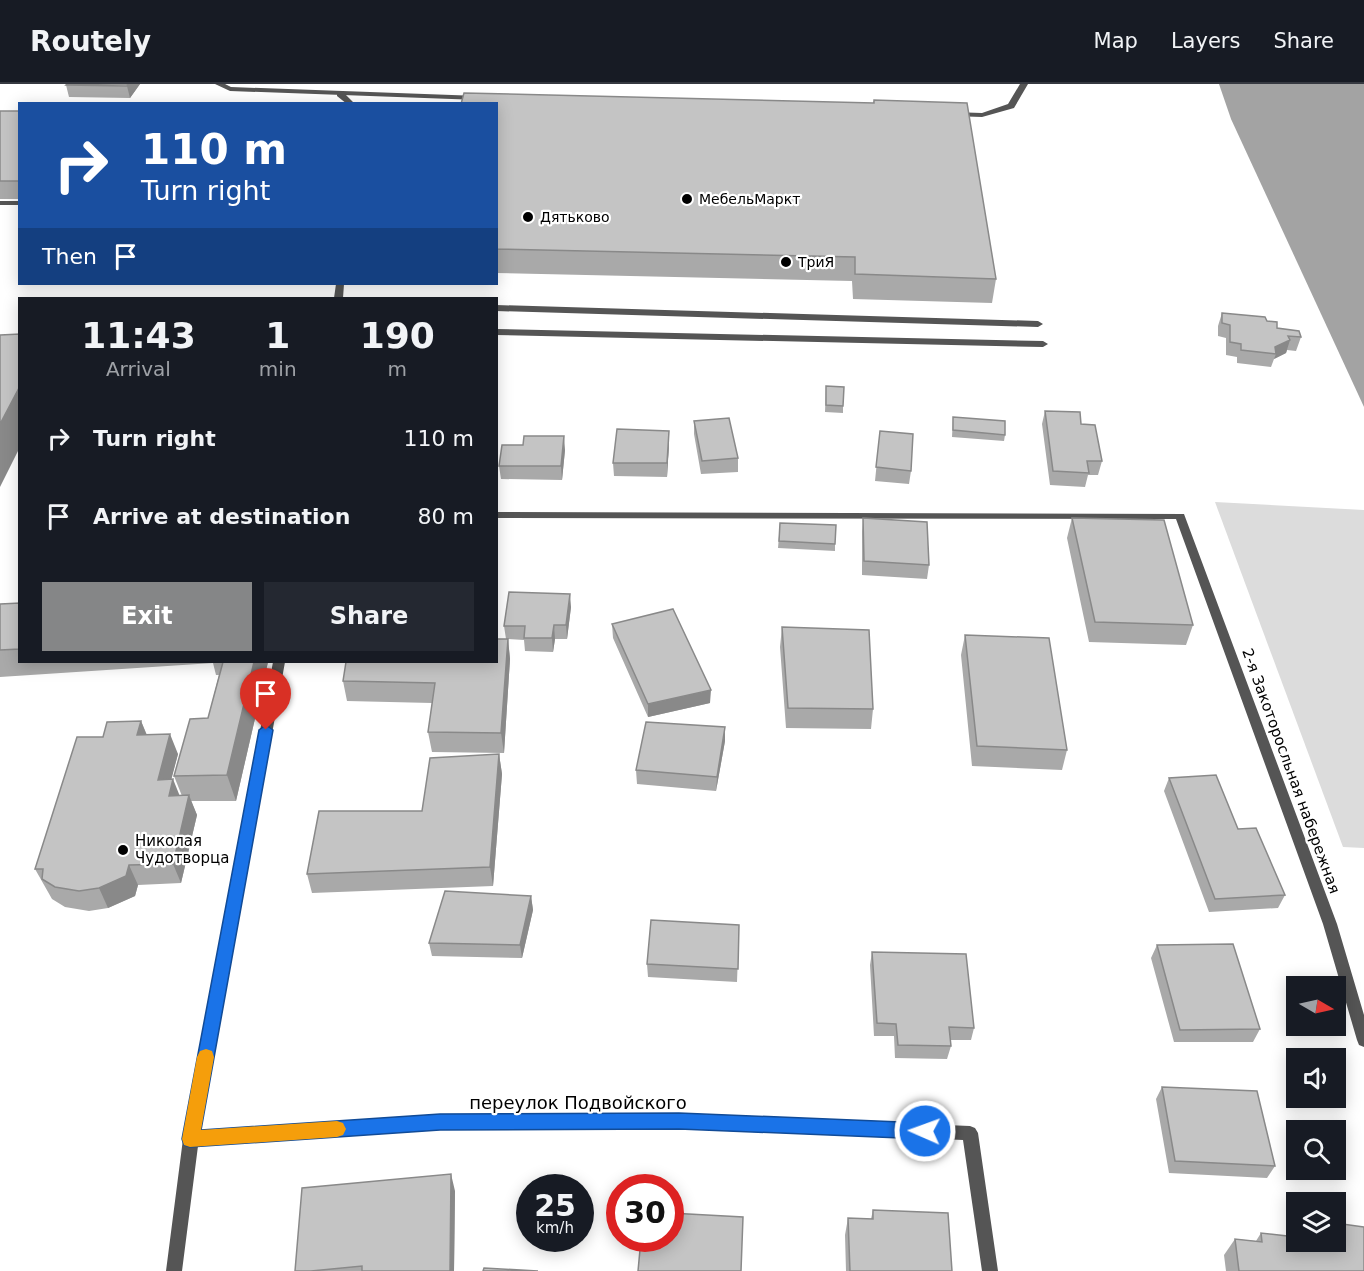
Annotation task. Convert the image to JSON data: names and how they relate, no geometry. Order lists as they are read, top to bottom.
{
  "streets": {
    "street": ["2-я Закоторосльная набережная", "переулок Подвойского"]
  },
  "places": [
    "МебельМаркт",
    "Дятьково",
    "ТриЯ",
    "Николая Чудотворца"
  ],
  "north": "right",
  "page": {
    "header": "Routely",
    "nav": ["Map", "Layers", "Share"],
    "turn": ["110 m", "Turn right"],
    "then": "Then",
    "eta": [
      "11:43",
      "Arrival",
      "1",
      "min",
      "190",
      "m"
    ],
    "list": [
      {
        "name": "Turn right",
        "value": "110 m"
      },
      {
        "name": "Arrive at destination",
        "value": "80 m"
      }
    ],
    "buttons": ["Exit", "Share"],
    "speed": "25 km/h",
    "limit": "30"
  }
}
